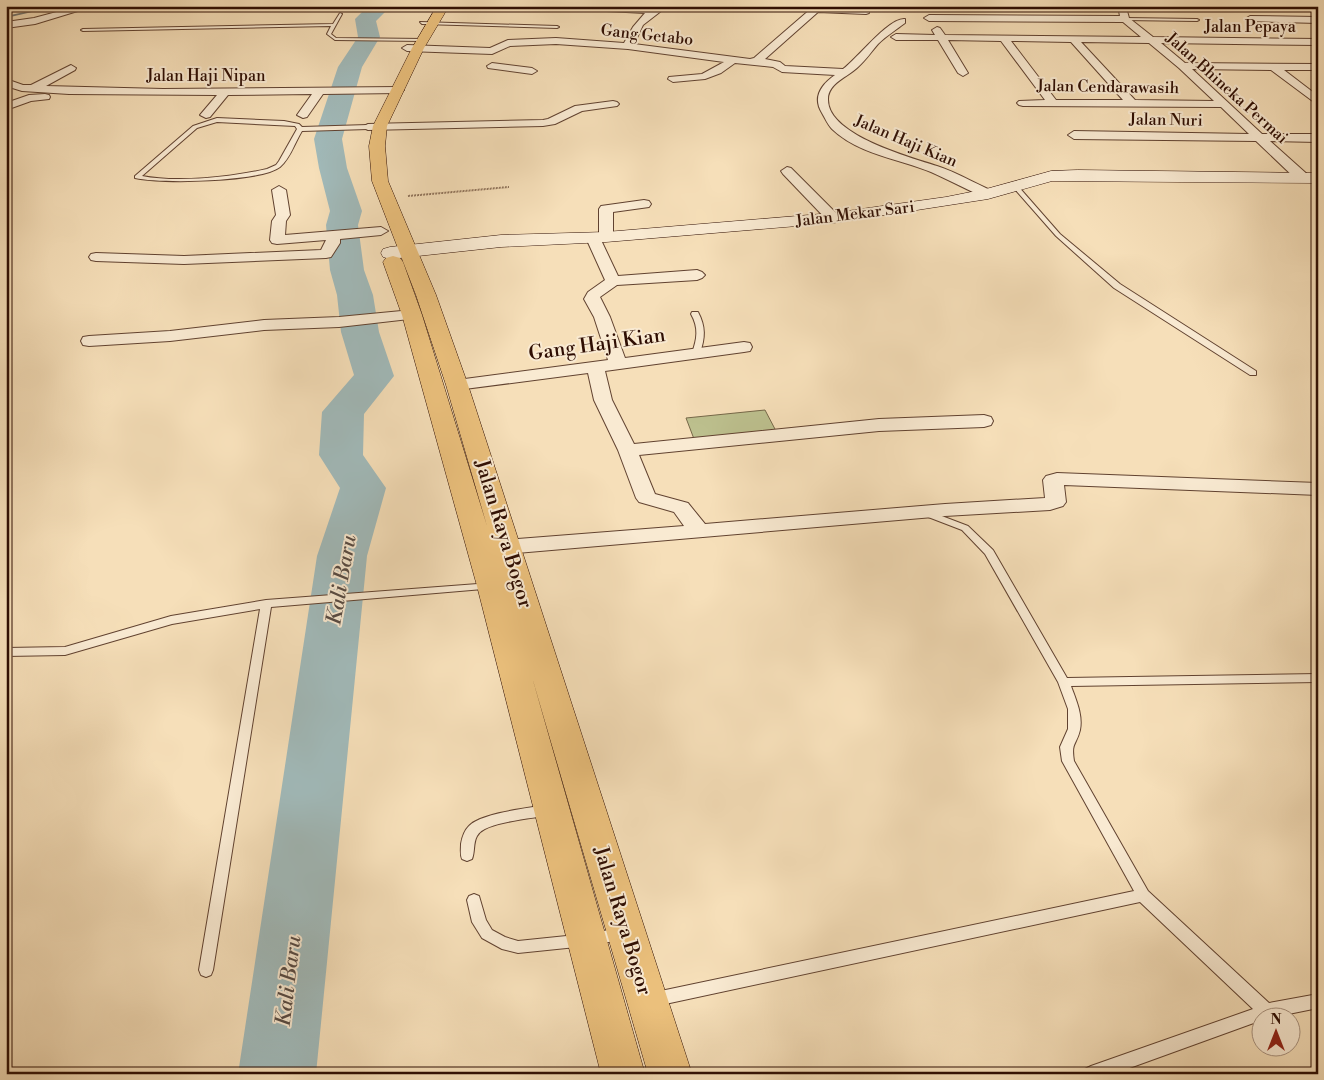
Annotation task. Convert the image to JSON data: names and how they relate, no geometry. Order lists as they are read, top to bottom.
{
  "streets": {
    "highway": ["Jalan Raya Bogor"],
    "main road": ["Jalan Mekar Sari"],
    "street": [
      "Jalan Pepaya",
      "Gang Getabo",
      "Jalan Haji Nipan",
      "Jalan Cendarawasih",
      "Jalan Bhineka Permai",
      "Jalan Nuri",
      "Jalan Haji Kian",
      "Gang Haji Kian"
    ]
  },
  "crossings": [
    ["Jalan Pepaya", "Jalan Bhineka Permai"],
    ["Gang Getabo", "Jalan Haji Kian"],
    ["Gang Getabo", "Jalan Raya Bogor"],
    ["Jalan Haji Nipan", "Jalan Raya Bogor"],
    ["Jalan Cendarawasih", "Jalan Bhineka Permai"],
    ["Jalan Bhineka Permai", "Jalan Nuri"],
    ["Jalan Bhineka Permai", "Jalan Mekar Sari"],
    ["Jalan Haji Kian", "Jalan Mekar Sari"],
    ["Jalan Mekar Sari", "Jalan Raya Bogor"],
    ["Gang Haji Kian", "Jalan Raya Bogor"]
  ],
  "water": ["Kali Baru"],
  "north": "top"
}
